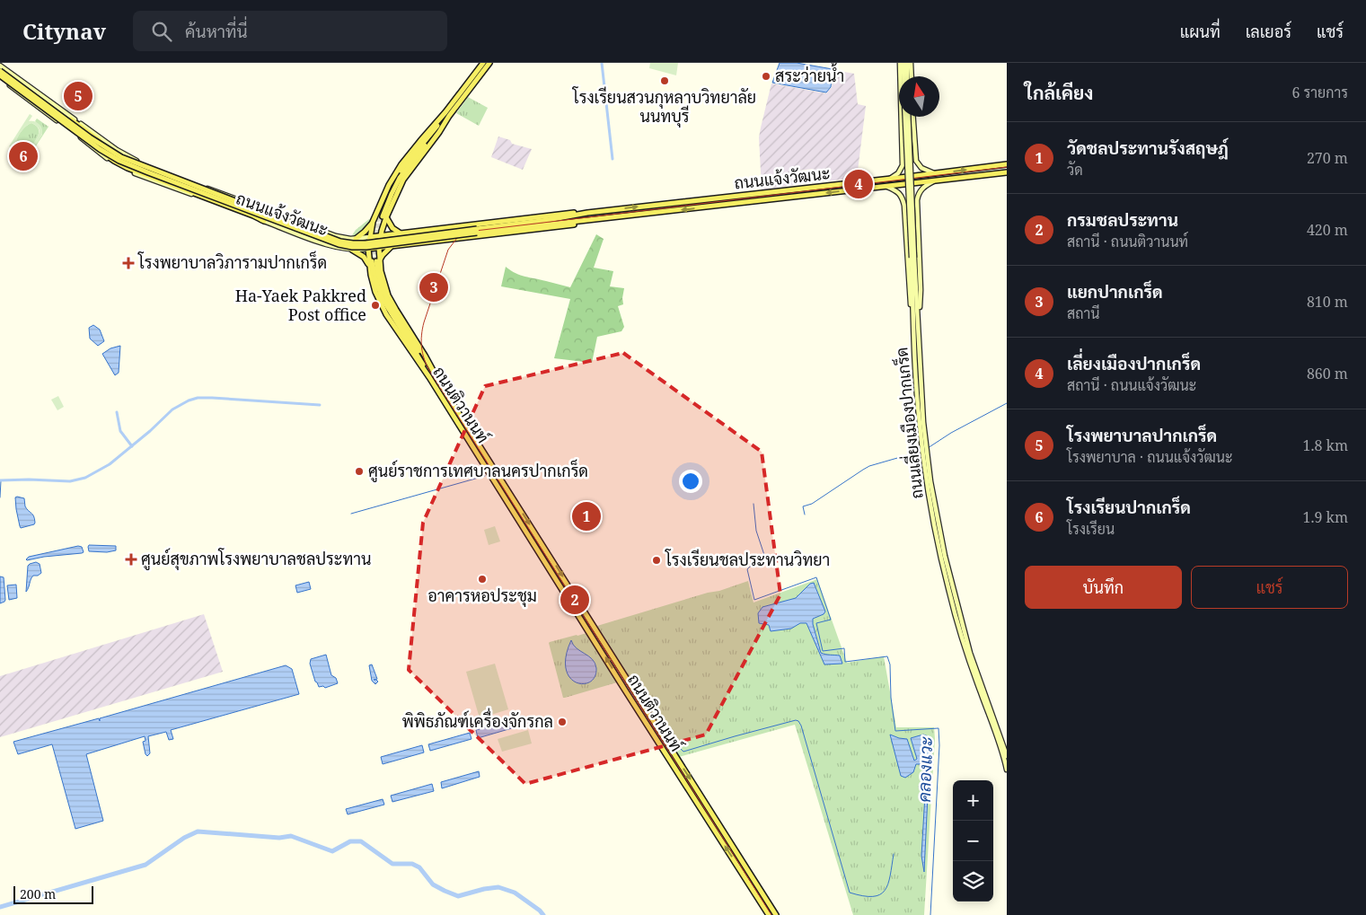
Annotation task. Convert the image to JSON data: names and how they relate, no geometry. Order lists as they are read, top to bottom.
{
  "streets": {
    "main road": ["ถนนแจ้งวัฒนะ", "ถนนติวานนท์", "ถนนเลี่ยงเมืองปากเกร็ด"]
  },
  "crossings": [
    ["ถนนแจ้งวัฒนะ", "ถนนติวานนท์"]
  ],
  "water": ["คลองแวะ"],
  "places": {
    "other": [
      "สระว่ายน้ำ",
      "โรงเรียนสวนกุหลาบวิทยาลัย นนทบุรี",
      "Ha-Yaek Pakkred Post office",
      "ศูนย์ราชการเทศบาลนครปากเกร็ด",
      "โรงเรียนชลประทานวิทยา",
      "อาคารหอประชุม",
      "พิพิธภัณฑ์เครื่องจักรกล"
    ],
    "health": ["โรงพยาบาลวิภารามปากเกร็ด", "ศูนย์สุขภาพโรงพยาบาลชลประทาน"]
  },
  "scale_bar": "200 m",
  "north": "top",
  "page": {
    "header": "Citynav",
    "search": "ค้นหาที่นี่",
    "nav": ["แผนที่", "เลเยอร์", "แชร์"],
    "heading": ["ใกล้เคียง", "6 รายการ"],
    "pins": [
      "5",
      "6",
      "4",
      "3",
      "1",
      "2"
    ],
    "list": [
      {
        "mark": "1",
        "name": "วัดชลประทานรังสฤษฎ์",
        "note": "วัด",
        "value": "270 m"
      },
      {
        "mark": "2",
        "name": "กรมชลประทาน",
        "note": "สถานี · ถนนติวานนท์",
        "value": "420 m"
      },
      {
        "mark": "3",
        "name": "แยกปากเกร็ด",
        "note": "สถานี",
        "value": "810 m"
      },
      {
        "mark": "4",
        "name": "เลี่ยงเมืองปากเกร็ด",
        "note": "สถานี · ถนนแจ้งวัฒนะ",
        "value": "860 m"
      },
      {
        "mark": "5",
        "name": "โรงพยาบาลปากเกร็ด",
        "note": "โรงพยาบาล · ถนนแจ้งวัฒนะ",
        "value": "1.8 km"
      },
      {
        "mark": "6",
        "name": "โรงเรียนปากเกร็ด",
        "note": "โรงเรียน",
        "value": "1.9 km"
      }
    ],
    "buttons": ["บันทึก", "แชร์"],
    "map_buttons": ["+", "−"],
    "scale": "200 m"
  }
}
